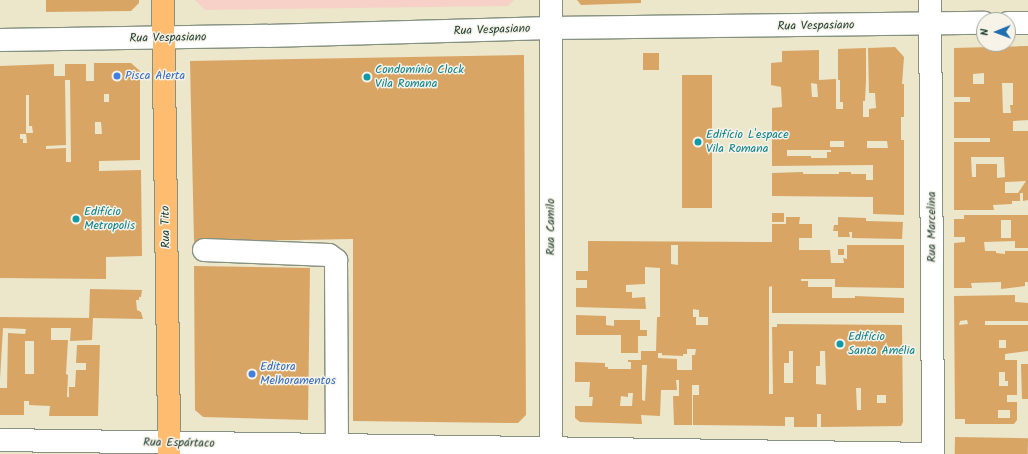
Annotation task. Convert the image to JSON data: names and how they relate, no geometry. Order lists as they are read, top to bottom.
{
  "streets": {
    "main road": ["Rua Tito"],
    "street": [
      "Rua Vespasiano",
      "Rua Camilo",
      "Rua Marcelina",
      "Rua Espártaco"
    ]
  },
  "crossings": [
    ["Rua Vespasiano", "Rua Tito"],
    ["Rua Vespasiano", "Rua Camilo"],
    ["Rua Vespasiano", "Rua Marcelina"],
    ["Rua Tito", "Rua Espártaco"],
    ["Rua Camilo", "Rua Espártaco"],
    ["Rua Marcelina", "Rua Espártaco"]
  ],
  "places": [
    "Pisca Alerta",
    "Condomínio Clock Vila Romana",
    "Edifício L'espace Vila Romana",
    "Edifício Metropolis",
    "Edifício Santa Amélia",
    "Editora Melhoramentos"
  ],
  "north": "left"
}
